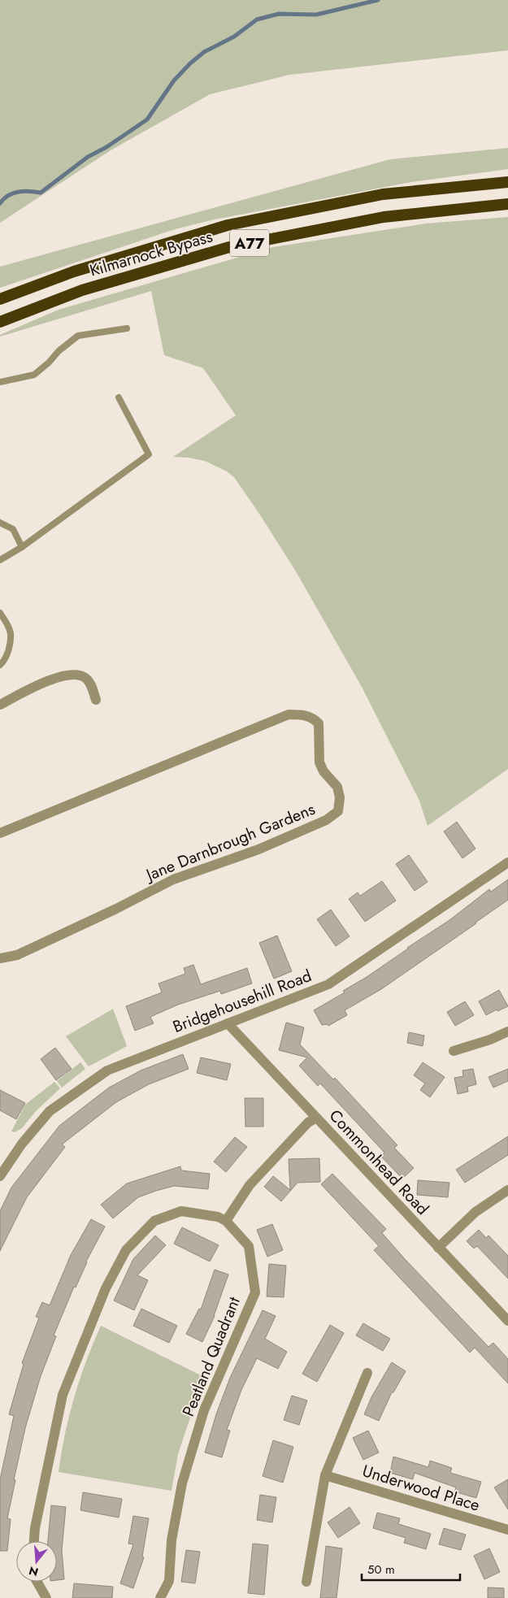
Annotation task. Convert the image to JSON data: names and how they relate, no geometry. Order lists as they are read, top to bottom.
{
  "streets": {
    "highway": ["A77", "Kilmarnock Bypass"],
    "street": [
      "Jane Darnbrough Gardens",
      "Bridgehousehill Road",
      "Commonhead Road",
      "Peatland Quadrant",
      "Underwood Place"
    ]
  },
  "crossings": [
    ["Bridgehousehill Road", "Commonhead Road"]
  ],
  "scale_bar": "50 m",
  "north": "bottom"
}
